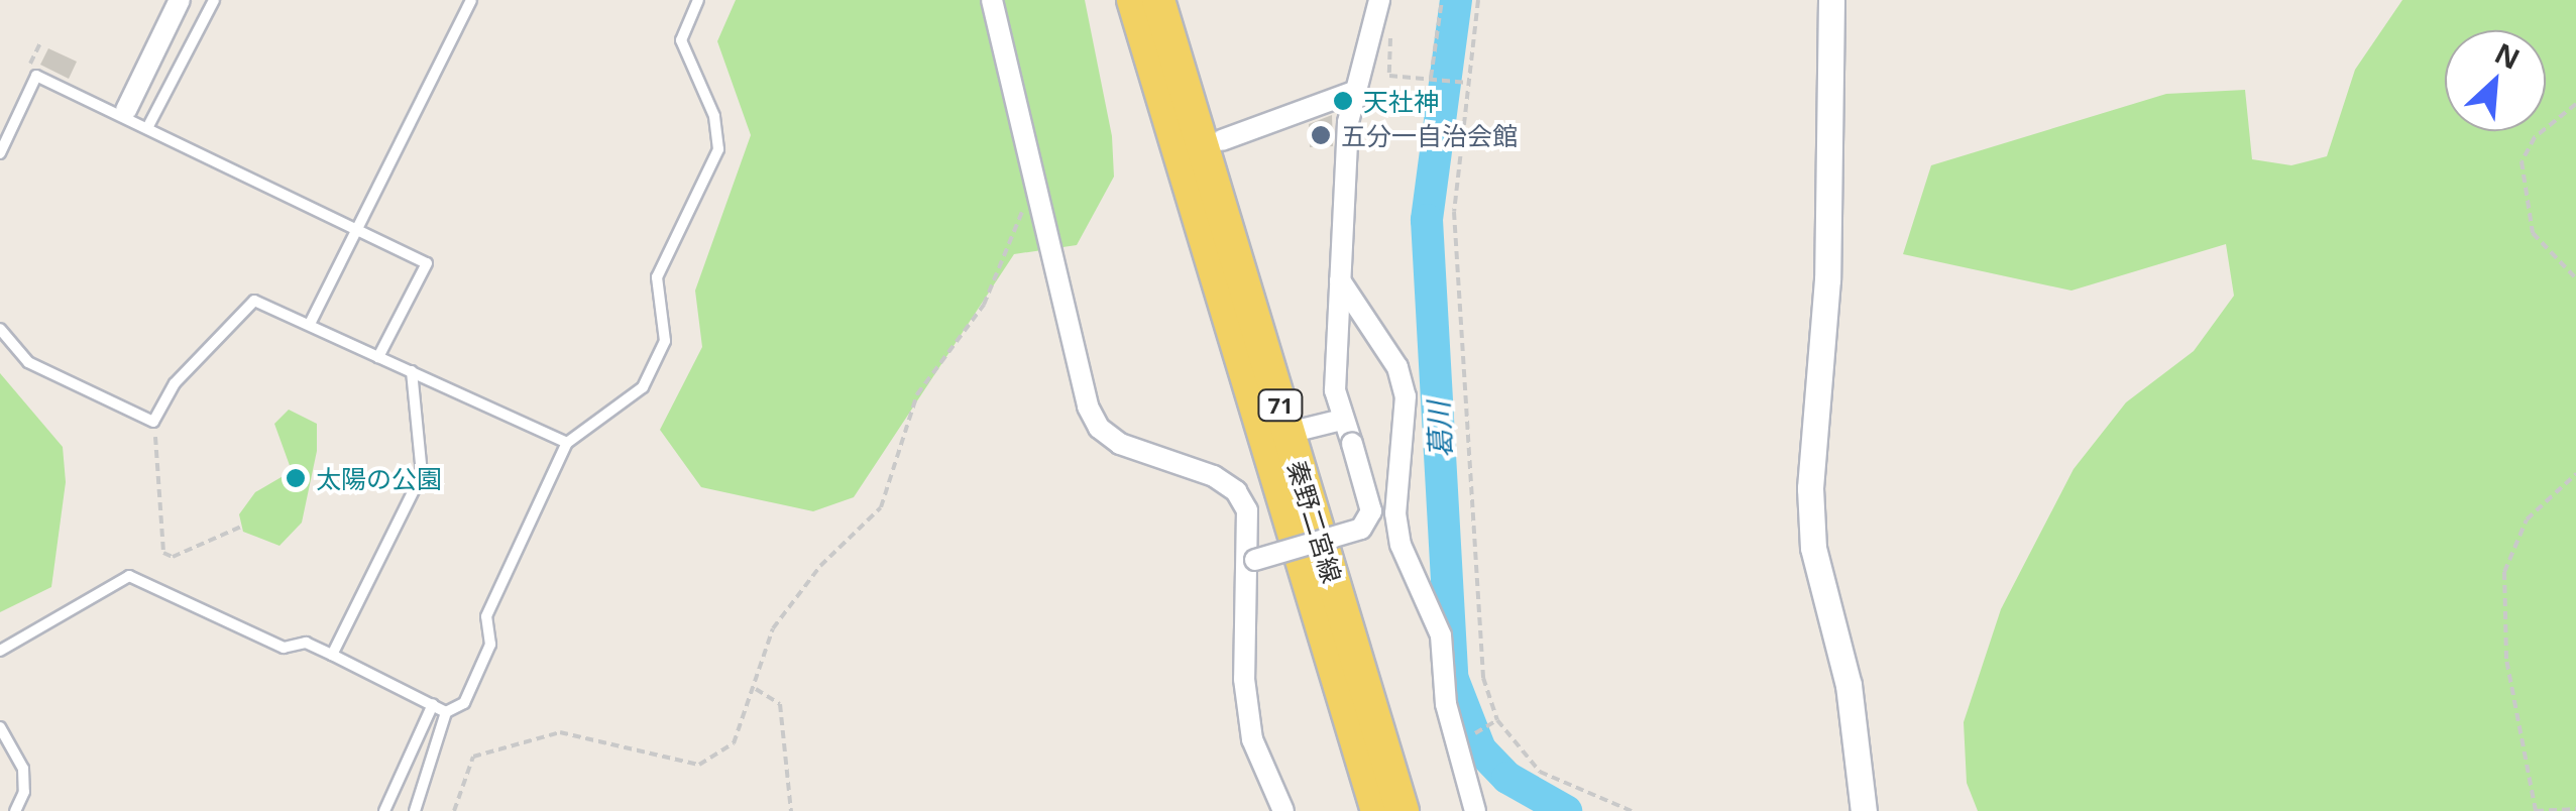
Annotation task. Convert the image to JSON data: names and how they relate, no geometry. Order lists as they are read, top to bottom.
{
  "streets": {
    "main road": ["71", "秦野二宮線"]
  },
  "water": ["葛川"],
  "places": ["天社神", "五分一自治会館", "太陽の公園"],
  "north": "top right"
}
